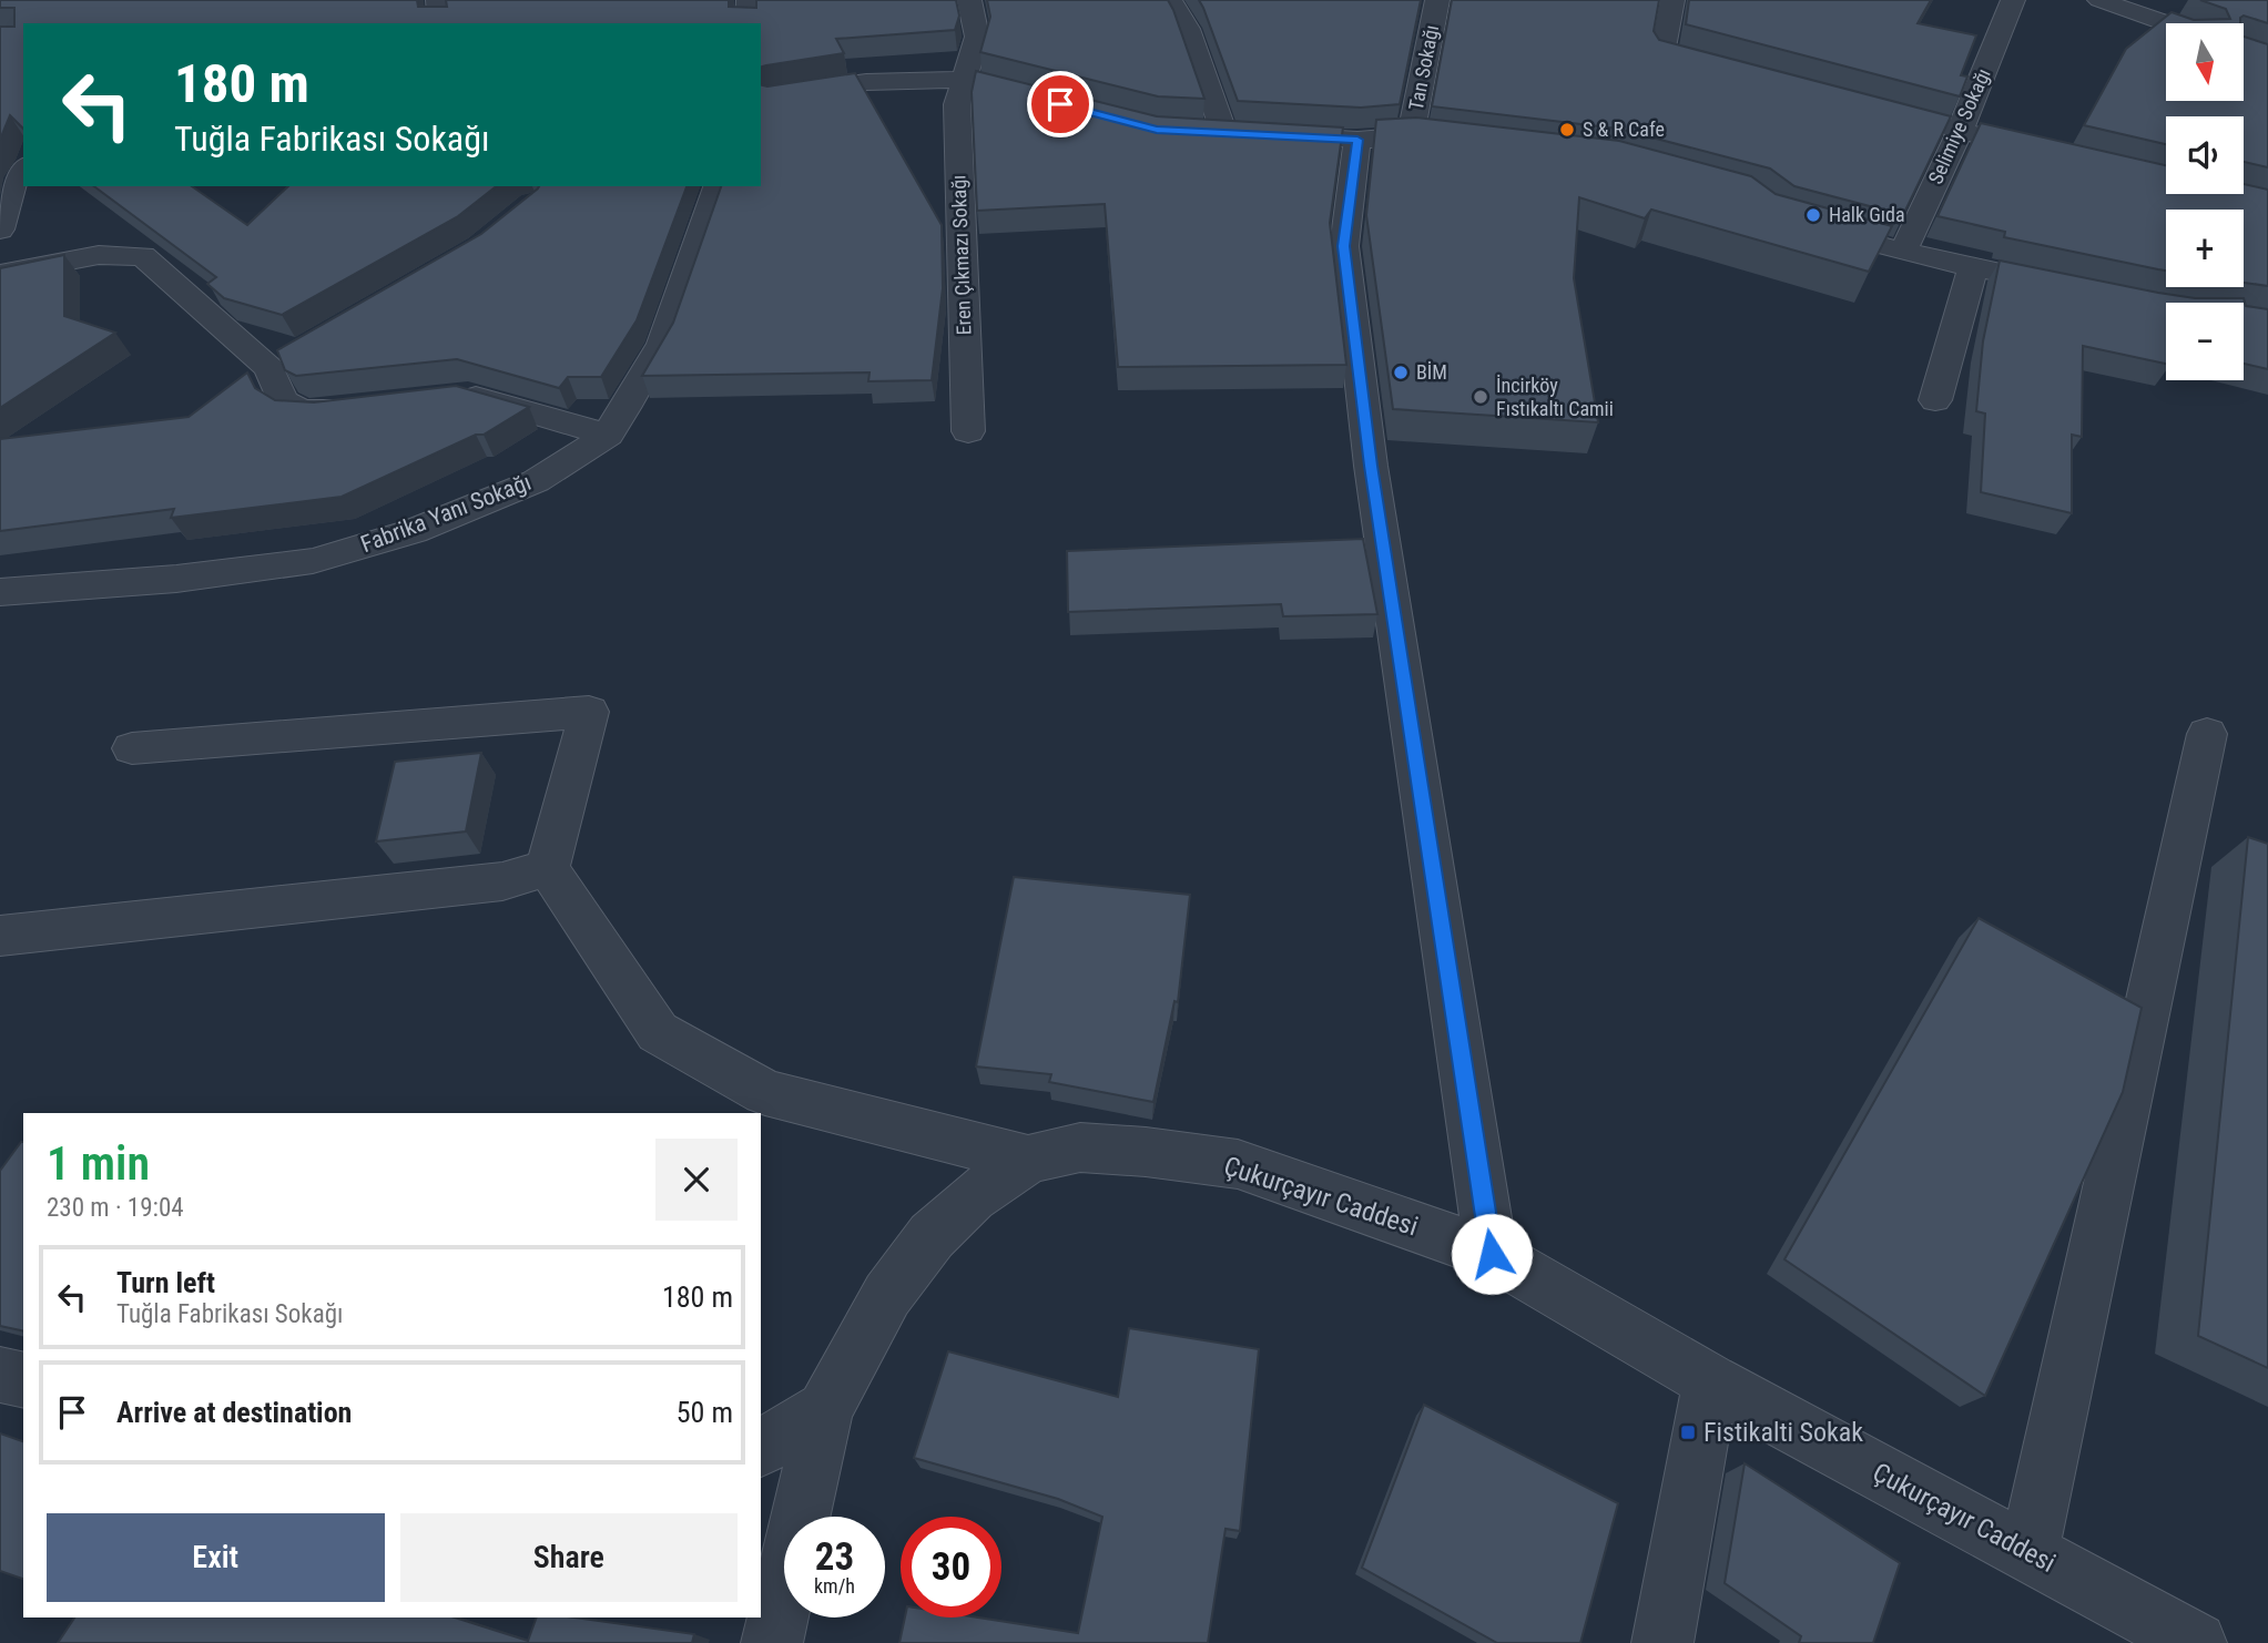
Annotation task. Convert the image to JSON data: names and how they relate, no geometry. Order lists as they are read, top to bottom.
{
  "streets": {
    "street": [
      "Tan Sokağı",
      "Selimiye Sokağı",
      "Eren Çıkmazı Sokağı",
      "Fabrika Yanı Sokağı",
      "Çukurçayır Caddesi"
    ]
  },
  "places": {
    "other": [
      "S & R Cafe",
      "Halk Gıda",
      "BİM",
      "İncirköy Fıstıkaltı Camii"
    ],
    "transit": ["Fistikalti Sokak"]
  },
  "north": "bottom",
  "page": {
    "map_buttons": ["+", "−"],
    "turn": ["180 m", "Tuğla Fabrikası Sokağı"],
    "heading": ["1 min", "230 m · 19:04"],
    "list": [
      {
        "name": "Turn left",
        "note": "Tuğla Fabrikası Sokağı",
        "value": "180 m"
      },
      {
        "name": "Arrive at destination",
        "value": "50 m"
      }
    ],
    "buttons": ["Exit", "Share"],
    "speed": "23 km/h",
    "limit": "30"
  }
}
